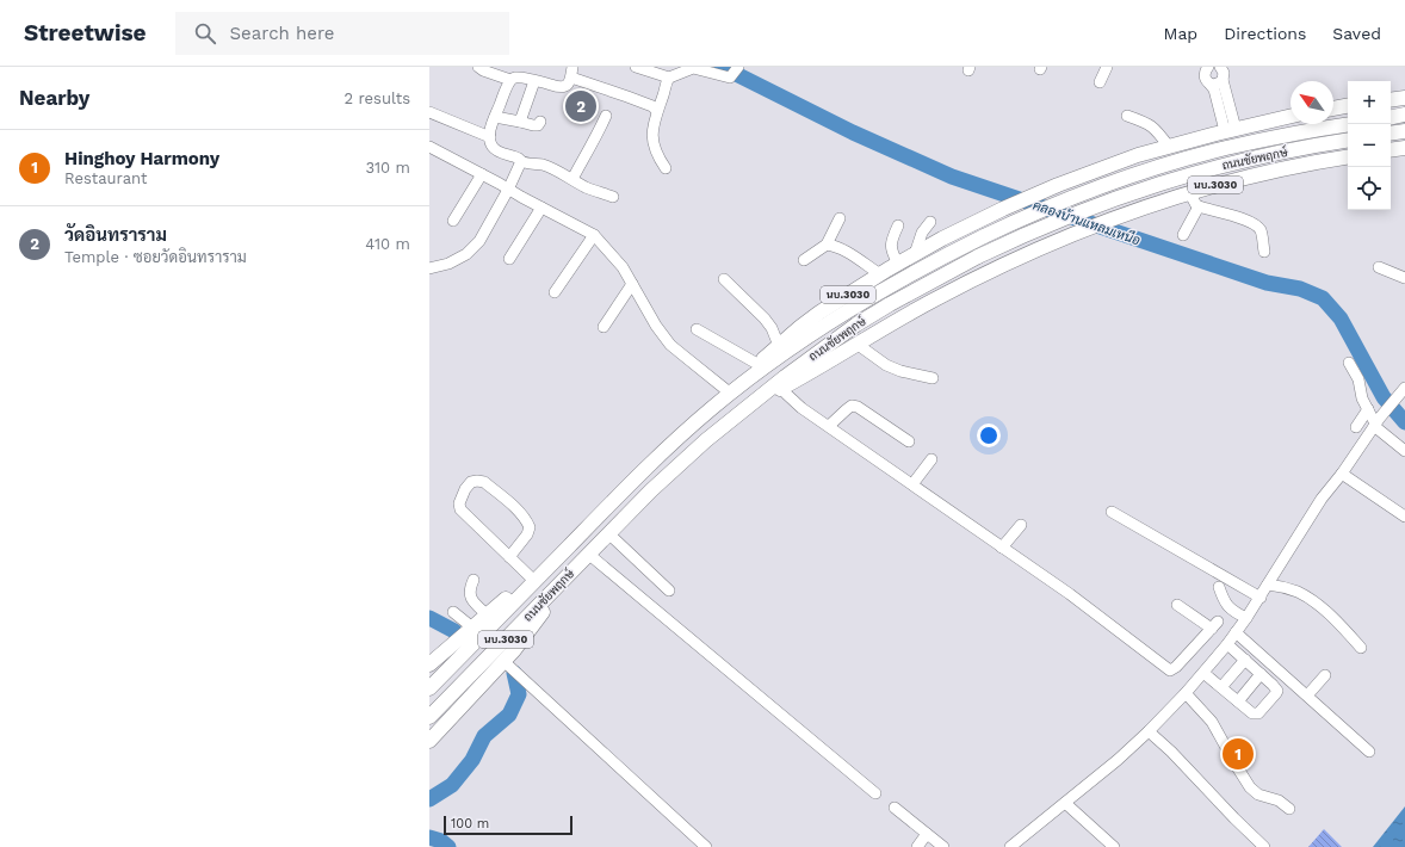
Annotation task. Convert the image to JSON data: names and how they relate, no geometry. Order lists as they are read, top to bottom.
{
  "streets": {
    "main road": ["ถนนชัยพฤกษ์", "นบ.3030"]
  },
  "water": ["คลองบ้านแหลมเหนือ"],
  "scale_bar": "100 m",
  "north": "top left",
  "page": {
    "header": "Streetwise",
    "search": "Search here",
    "nav": ["Map", "Directions", "Saved"],
    "heading": ["Nearby", "2 results"],
    "map_buttons": ["+", "−"],
    "pins": ["2", "1"],
    "list": [
      {
        "mark": "1",
        "name": "Hinghoy Harmony",
        "note": "Restaurant",
        "value": "310 m"
      },
      {
        "mark": "2",
        "name": "วัดอินทราราม",
        "note": "Temple · ซอยวัดอินทราราม",
        "value": "410 m"
      }
    ],
    "scale": "100 m"
  }
}
